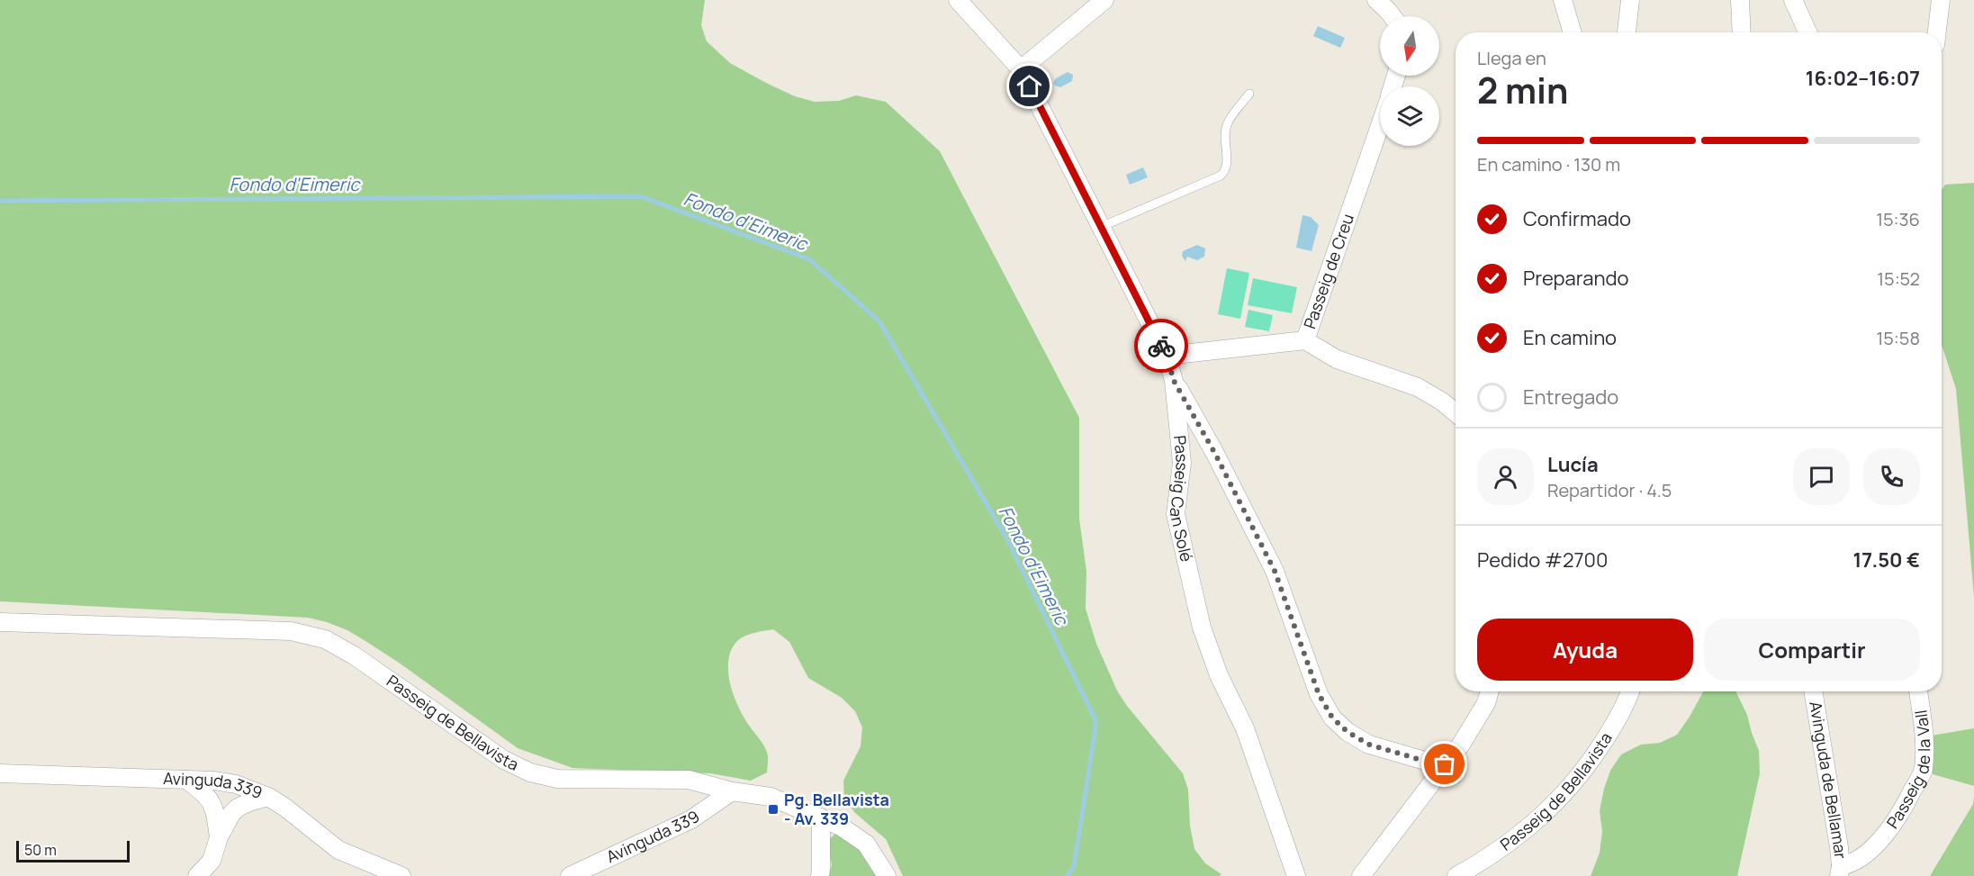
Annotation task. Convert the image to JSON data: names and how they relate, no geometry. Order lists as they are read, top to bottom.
{
  "streets": {
    "street": [
      "Passeig de Creu",
      "Passeig Can Solé",
      "Passeig de Bellavista",
      "Passeig de la Vall",
      "Avinguda de Bellamar",
      "Avinguda 339"
    ]
  },
  "crossings": [
    ["Passeig de Bellavista", "Avinguda 339"],
    ["Passeig de la Vall", "Avinguda de Bellamar"]
  ],
  "water": ["Fondo d'Eimeric"],
  "places": {
    "transit": ["Pg. Bellavista - Av. 339"]
  },
  "scale_bar": "50 m",
  "north": "bottom",
  "page": {
    "heading": ["2 min", "Llega en", "16:02–16:07"],
    "panel": [
      "Lucía",
      "Repartidor · 4.5",
      "Pedido #2700",
      "17.50 €"
    ],
    "bar": "En camino · 130 m",
    "list": [
      ["Confirmado", "15:36"],
      ["Preparando", "15:52"],
      ["En camino", "15:58"],
      "Entregado"
    ],
    "buttons": ["Ayuda", "Compartir"],
    "scale": "50 m"
  }
}
